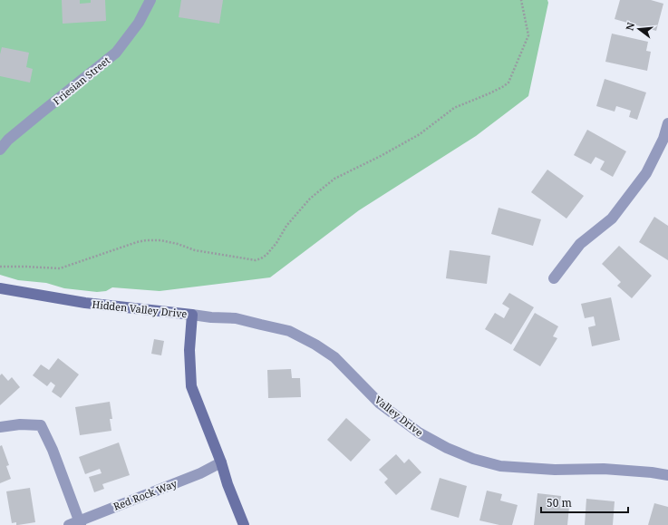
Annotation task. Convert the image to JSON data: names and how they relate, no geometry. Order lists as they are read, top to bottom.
{
  "streets": {
    "street": [
      "Friesian Street",
      "Hidden Valley Drive",
      "Valley Drive",
      "Red Rock Way"
    ]
  },
  "crossings": [
    ["Hidden Valley Drive", "Valley Drive"],
    ["Hidden Valley Drive", "Red Rock Way"]
  ],
  "scale_bar": "50 m",
  "north": "left"
}
